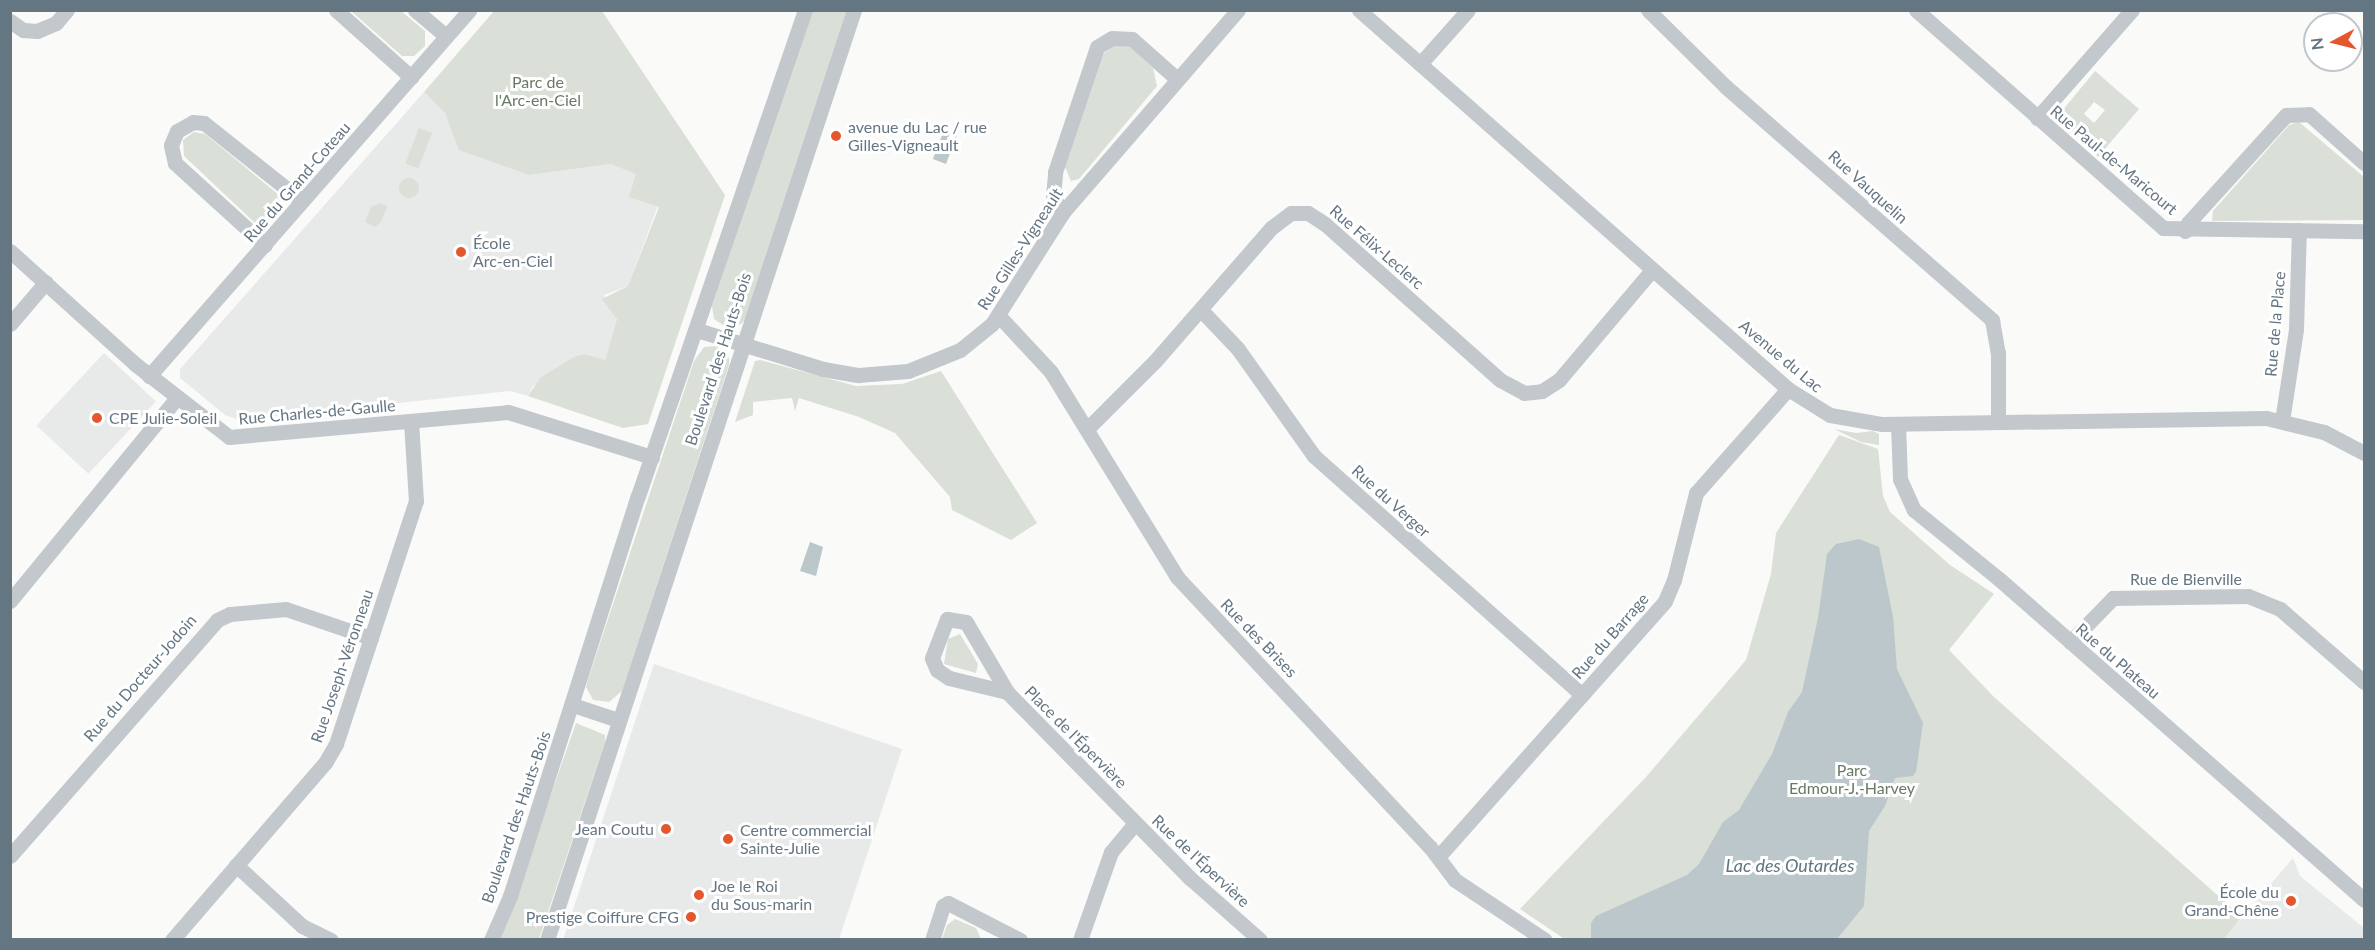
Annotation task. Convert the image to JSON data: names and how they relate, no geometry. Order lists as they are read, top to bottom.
{
  "streets": {
    "street": [
      "Rue Paul-de-Maricourt",
      "Rue du Grand-Coteau",
      "Rue Vauquelin",
      "Rue Félix-Leclerc",
      "Rue Gilles-Vigneault",
      "Rue de la Place",
      "Avenue du Lac",
      "Boulevard des Hauts-Bois",
      "Rue Charles-de-Gaulle",
      "Rue du Verger",
      "Rue de Bienville",
      "Rue du Barrage",
      "Rue des Brises",
      "Rue du Plateau",
      "Rue Joseph-Véronneau",
      "Rue du Docteur-Jodoin",
      "Place de l'Épervière",
      "Rue de l'Épervière"
    ]
  },
  "crossings": [
    ["Rue Paul-de-Maricourt", "Rue de la Place"],
    ["Rue du Grand-Coteau", "Rue Charles-de-Gaulle"],
    ["Rue Vauquelin", "Avenue du Lac"],
    ["Rue Félix-Leclerc", "Avenue du Lac"],
    ["Rue Félix-Leclerc", "Rue du Verger"],
    ["Rue Félix-Leclerc", "Rue des Brises"],
    ["Rue Gilles-Vigneault", "Boulevard des Hauts-Bois"],
    ["Rue Gilles-Vigneault", "Rue des Brises"],
    ["Rue de la Place", "Avenue du Lac"],
    ["Avenue du Lac", "Rue du Barrage"],
    ["Avenue du Lac", "Rue du Plateau"],
    ["Boulevard des Hauts-Bois", "Rue Charles-de-Gaulle"],
    ["Rue Charles-de-Gaulle", "Rue Joseph-Véronneau"],
    ["Rue du Verger", "Rue du Barrage"],
    ["Rue de Bienville", "Rue du Plateau"],
    ["Rue du Barrage", "Rue des Brises"],
    ["Rue Joseph-Véronneau", "Rue du Docteur-Jodoin"],
    ["Place de l'Épervière", "Rue de l'Épervière"]
  ],
  "water": ["Lac des Outardes"],
  "parks": ["Parc de l'Arc-en-Ciel", "Parc Edmour-J.-Harvey"],
  "places": [
    "avenue du Lac / rue Gilles-Vigneault",
    "École Arc-en-Ciel",
    "CPE Julie-Soleil",
    "Jean Coutu",
    "Centre commercial Sainte-Julie",
    "Joe le Roi du Sous-marin",
    "École du Grand-Chêne",
    "Prestige Coiffure CFG"
  ],
  "north": "left"
}
